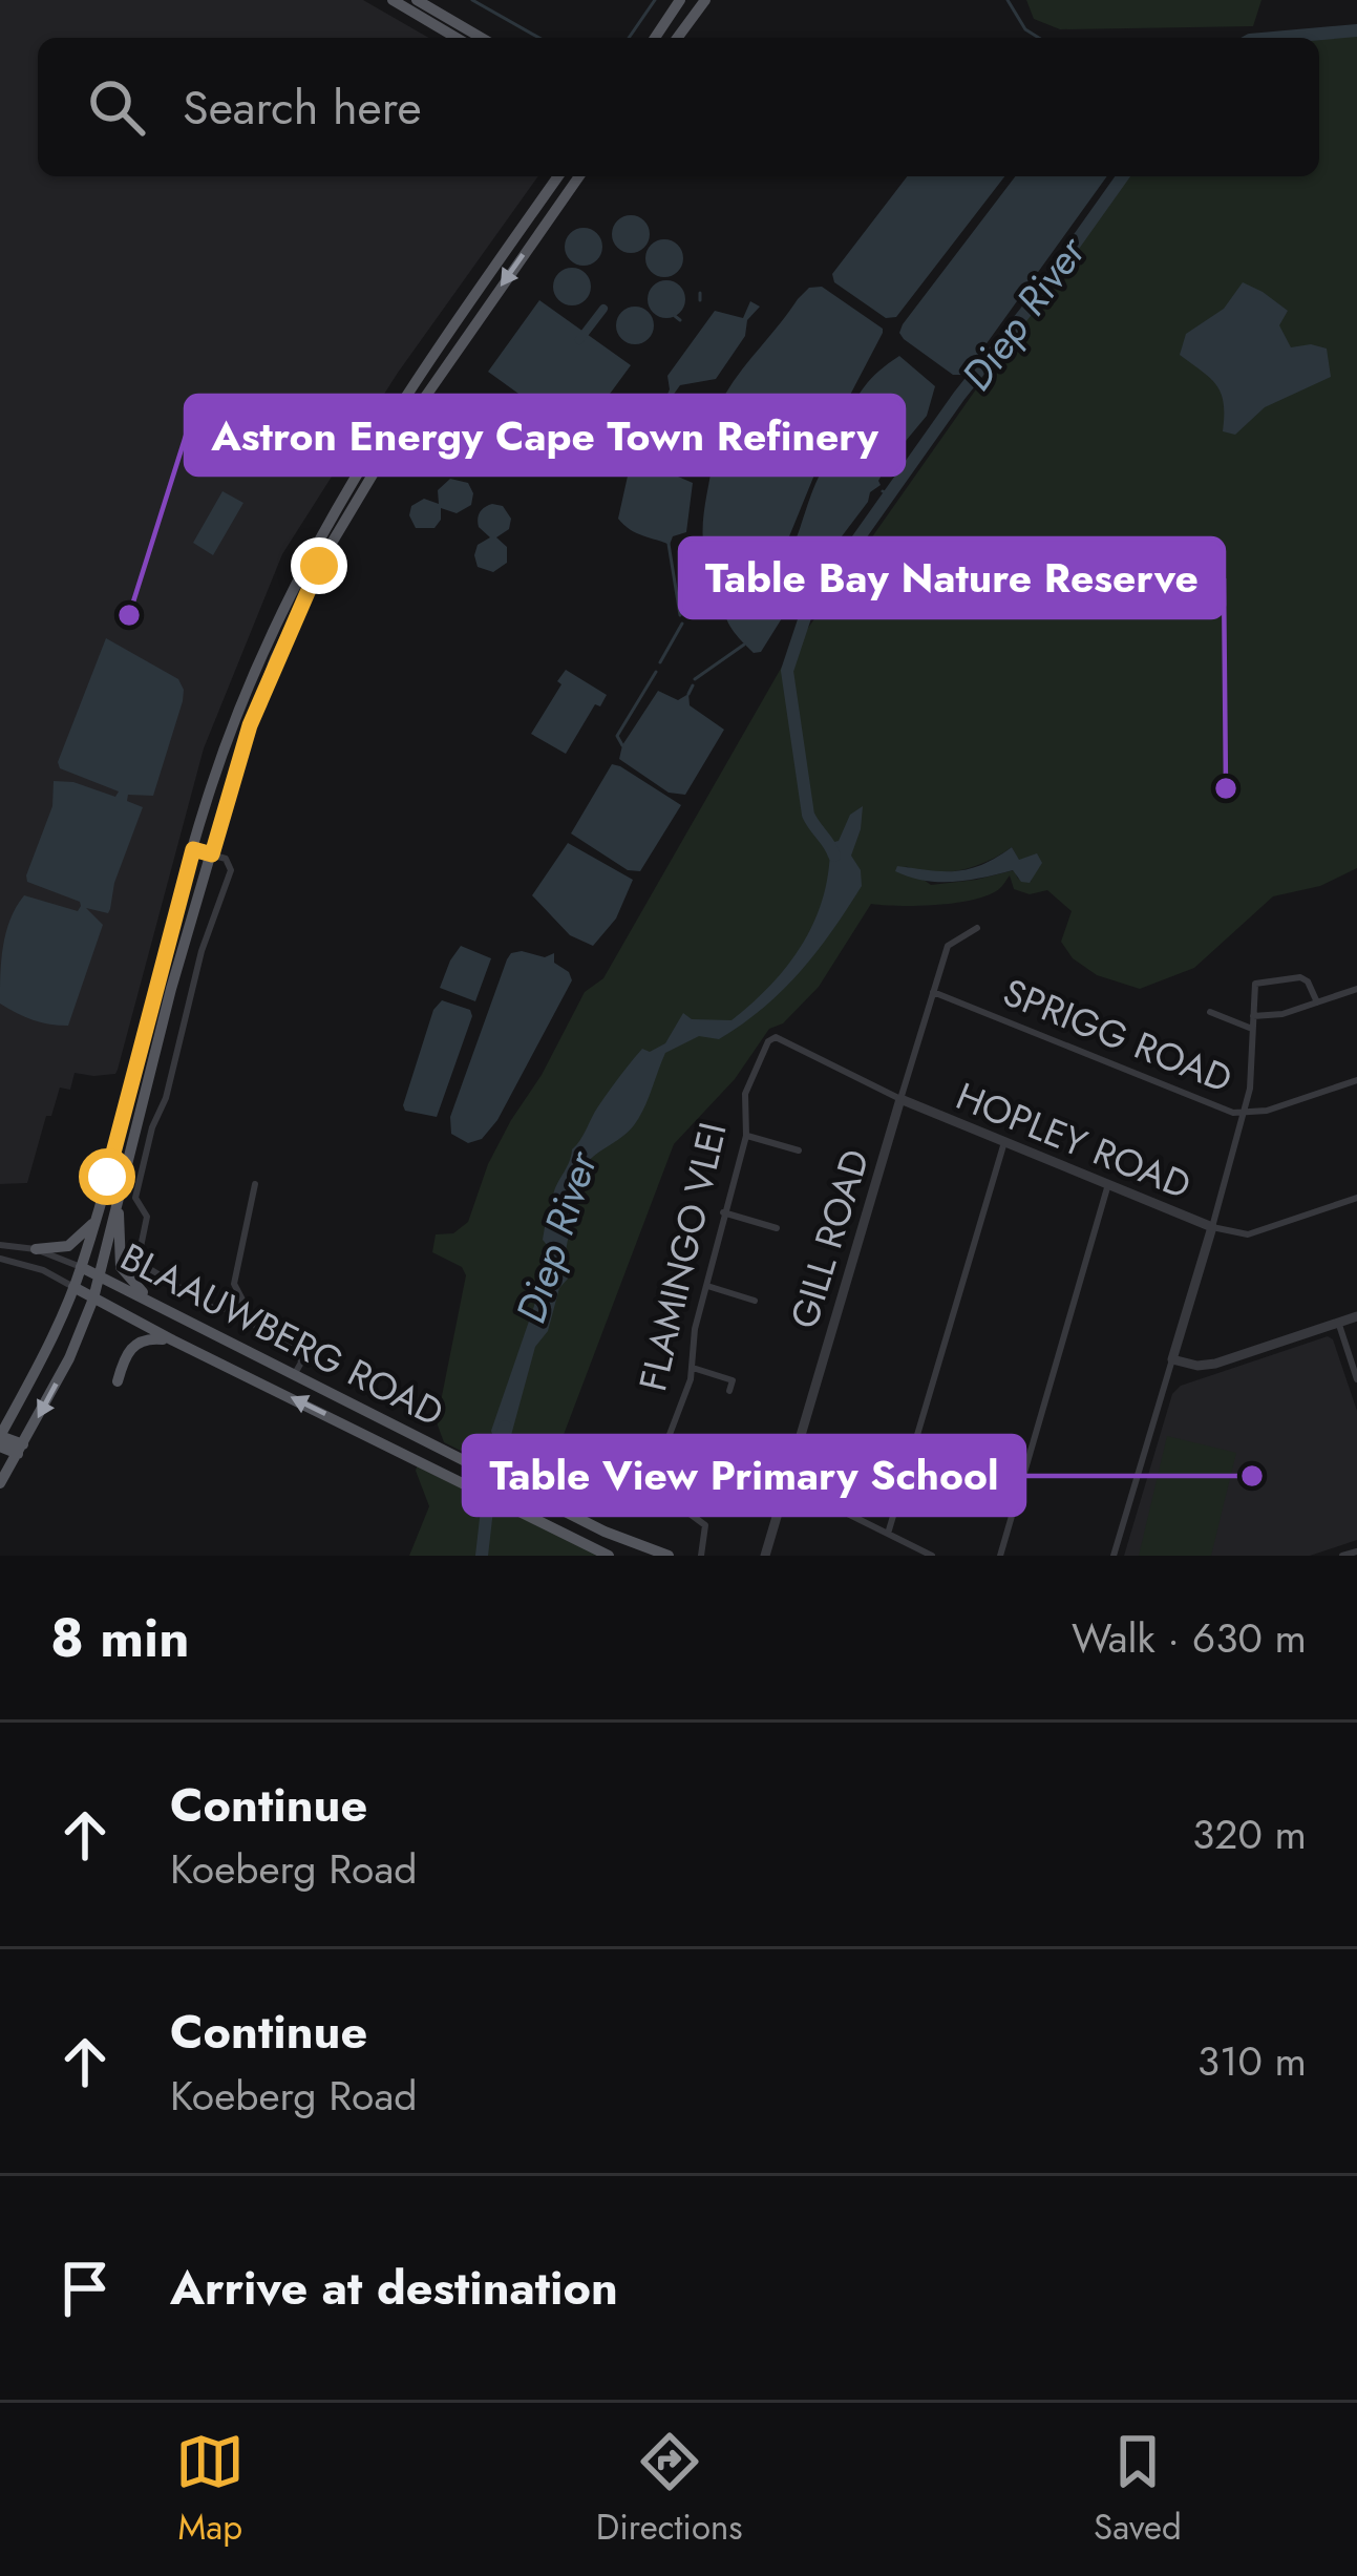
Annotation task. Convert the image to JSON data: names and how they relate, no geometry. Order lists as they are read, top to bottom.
{
  "streets": {
    "main road": ["BLAAUWBERG ROAD"],
    "street": [
      "SPRIGG ROAD",
      "HOPLEY ROAD",
      "GILL ROAD",
      "FLAMINGO VLEI"
    ]
  },
  "crossings": [
    ["SPRIGG ROAD", "GILL ROAD"],
    ["HOPLEY ROAD", "GILL ROAD"],
    ["HOPLEY ROAD", "FLAMINGO VLEI"]
  ],
  "water": ["Diep River"],
  "places": ["Astron Energy Cape Town Refinery", "Table Bay Nature Reserve", "Table View Primary School"],
  "page": {
    "search": "Search here",
    "heading": ["8 min", "Walk · 630 m"],
    "list": [
      ["Continue", "Koeberg Road", "320 m"],
      ["Continue", "Koeberg Road", "310 m"],
      "Arrive at destination"
    ],
    "nav": ["Map", "Directions", "Saved"]
  }
}
